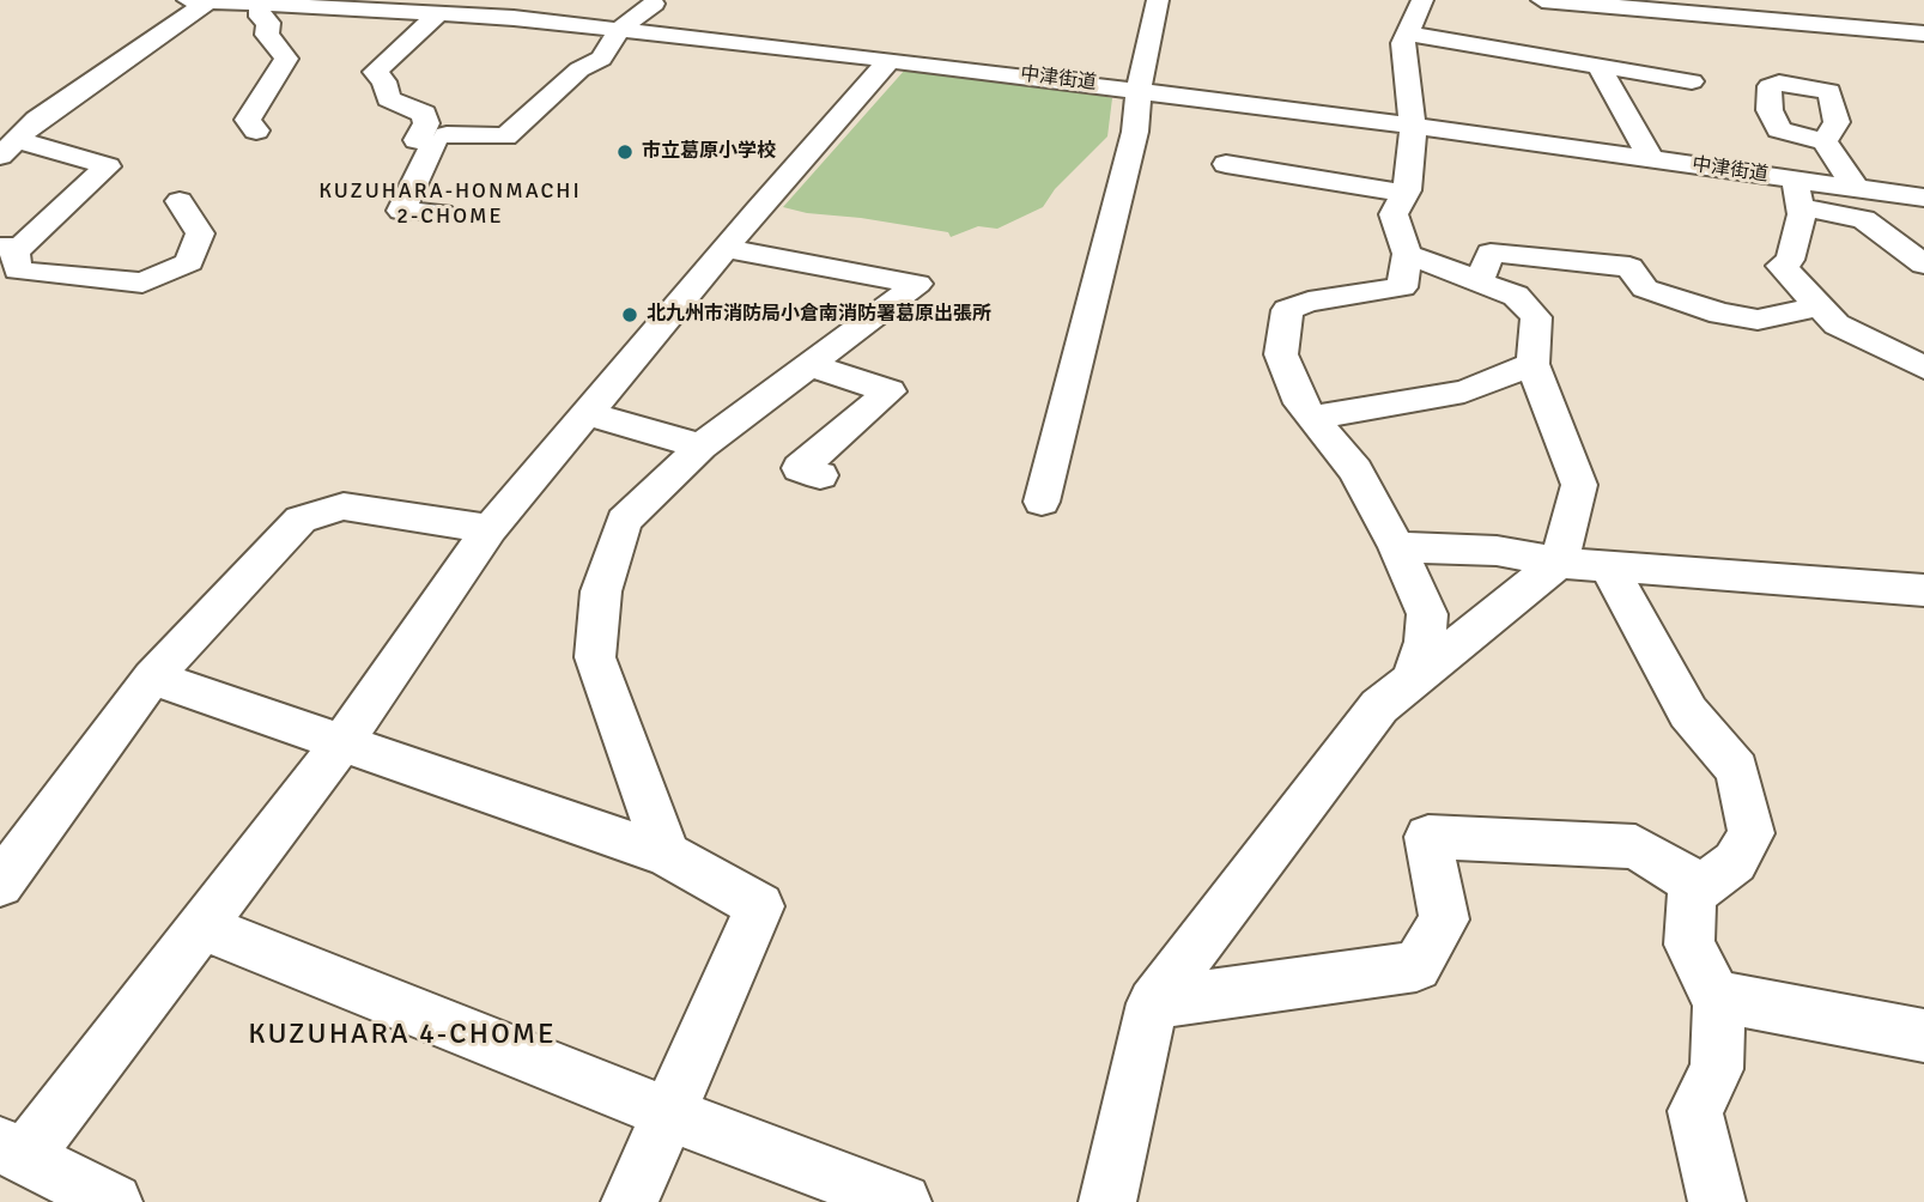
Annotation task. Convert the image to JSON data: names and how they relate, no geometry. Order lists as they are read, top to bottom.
{
  "streets": {
    "street": ["中津街道"]
  },
  "districts": ["KUZUHARA-HONMACHI 2-CHOME", "KUZUHARA 4-CHOME"],
  "places": ["市立葛原小学校", "北九州市消防局小倉南消防署葛原出張所"]
}
